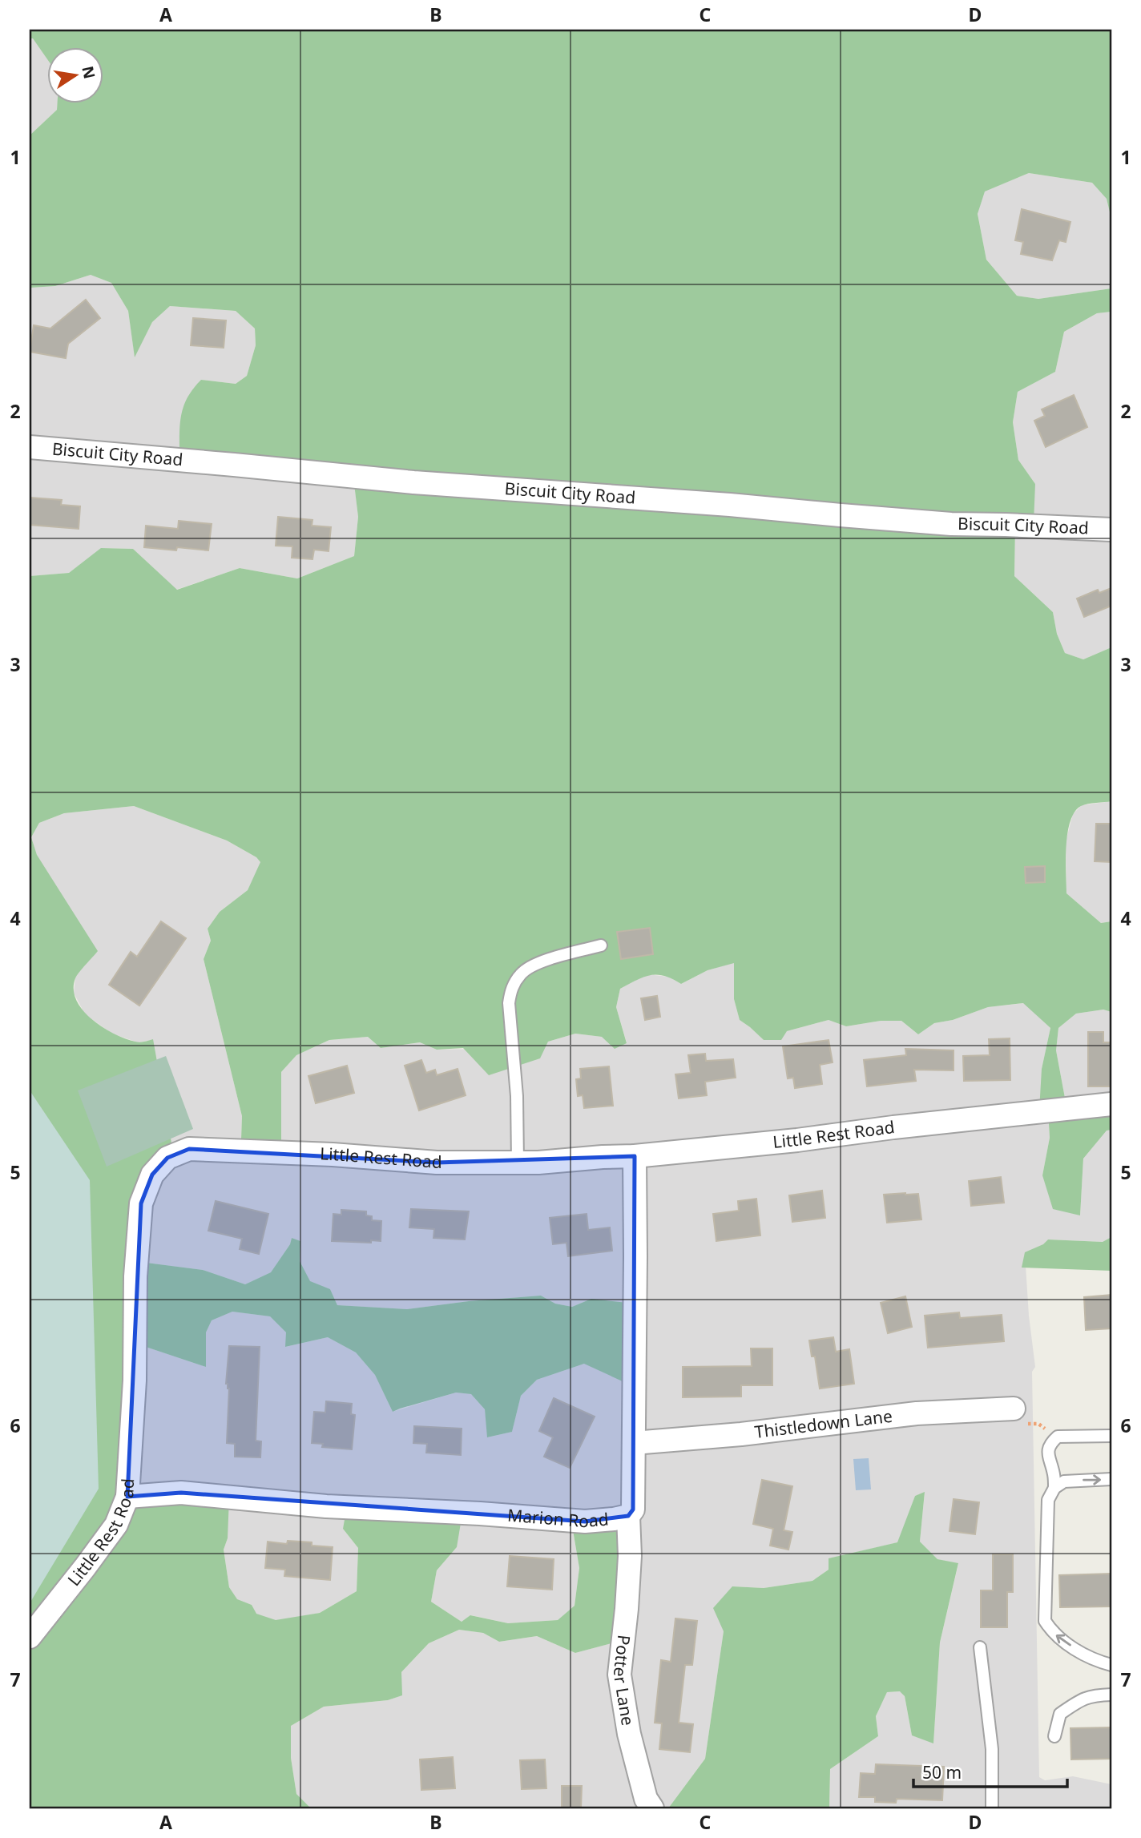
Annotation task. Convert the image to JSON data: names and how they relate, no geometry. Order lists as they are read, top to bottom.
{
  "streets": {
    "street": [
      "Biscuit City Road",
      "Little Rest Road",
      "Thistledown Lane",
      "Marion Road",
      "Potter Lane"
    ]
  },
  "crossings": [
    ["Little Rest Road", "Marion Road"],
    ["Thistledown Lane", "Marion Road"],
    ["Marion Road", "Potter Lane"]
  ],
  "scale_bar": "50 m",
  "north": "right",
  "grid": {
    "columns": [
      "A",
      "B",
      "C",
      "D"
    ],
    "rows": [
      "1",
      "2",
      "3",
      "4",
      "5",
      "6",
      "7"
    ]
  }
}
